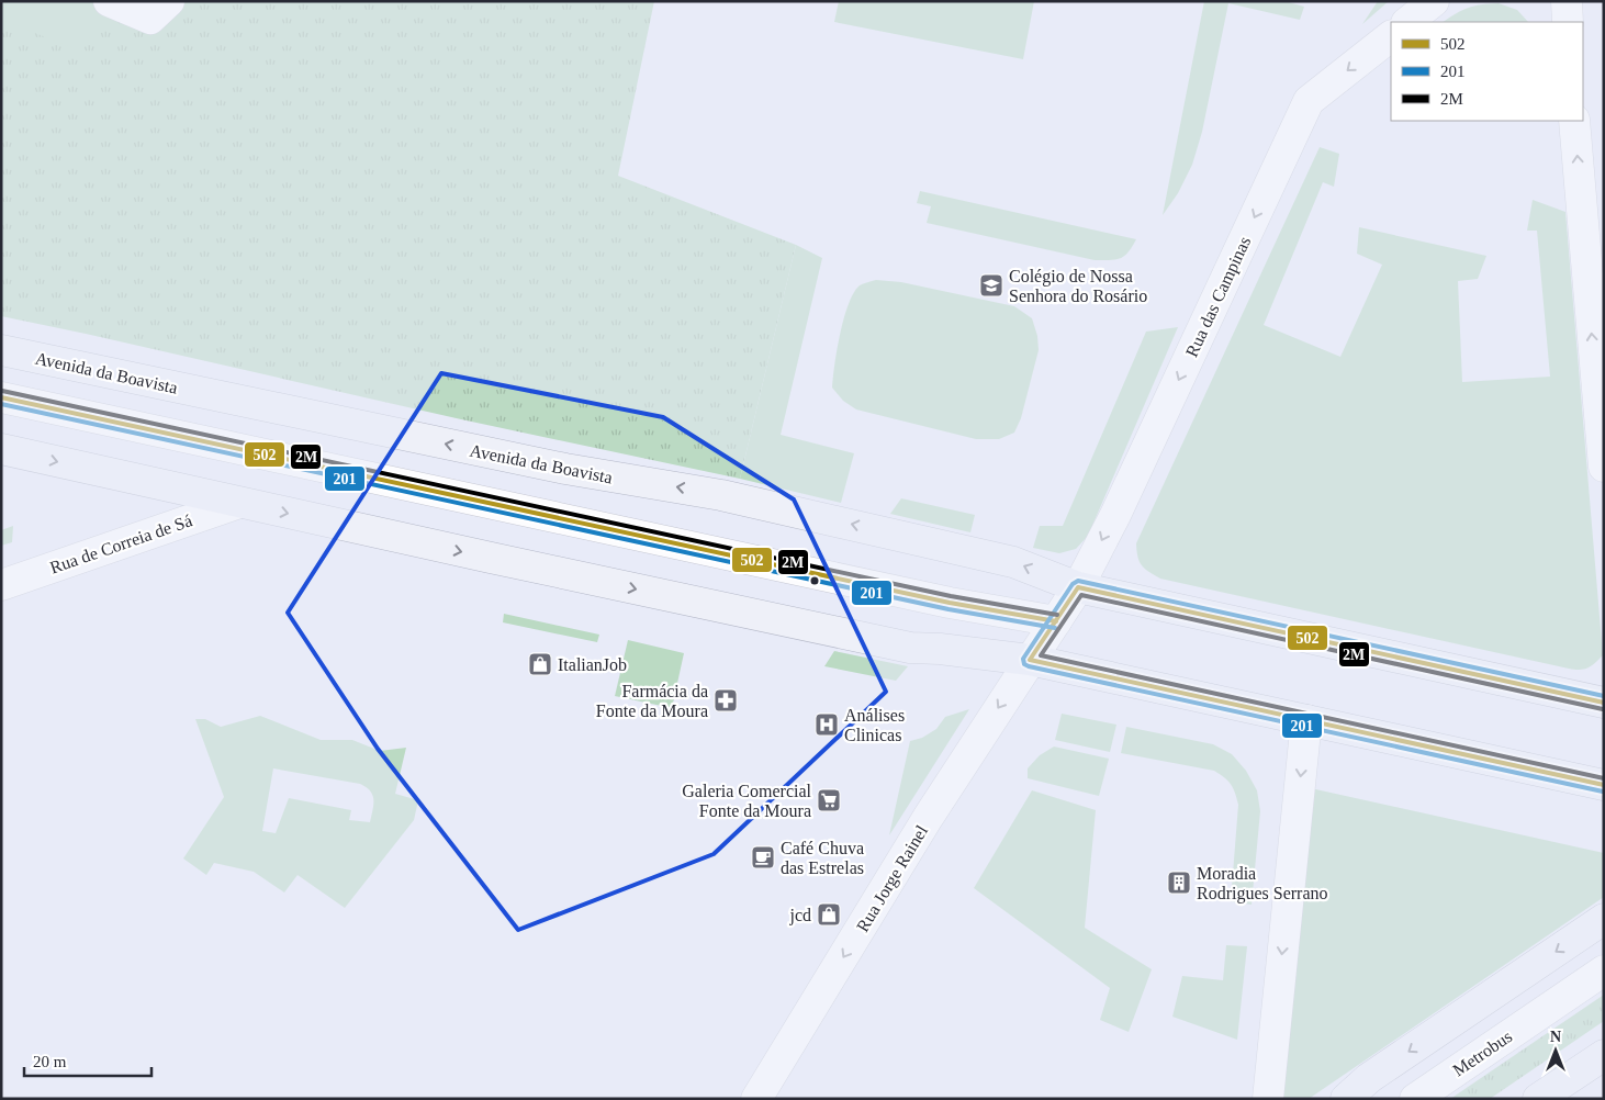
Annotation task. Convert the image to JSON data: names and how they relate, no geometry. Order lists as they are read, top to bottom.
{
  "streets": {
    "main road": ["Avenida da Boavista"],
    "street": [
      "Rua das Campinas",
      "Rua de Correia de Sá",
      "Rua Jorge Rainel",
      "Metrobus"
    ]
  },
  "crossings": [
    ["Rua das Campinas", "Avenida da Boavista"]
  ],
  "one_way": ["Rua das Campinas", "Rua Jorge Rainel"],
  "places": {
    "school or university": ["Colégio de Nossa Senhora do Rosário"],
    "shop": ["ItalianJob", "jcd"],
    "pharmacy": ["Farmácia da Fonte da Moura"],
    "hospital": ["Análises Clinicas"],
    "supermarket": ["Galeria Comercial Fonte da Moura"],
    "cafe": ["Café Chuva das Estrelas"],
    "building": ["Moradia Rodrigues Serrano"]
  },
  "lines": ["transit line 2M", "transit line 502", "transit line 201"],
  "legend": ["502", "201", "2M"],
  "scale_bar": "20 m",
  "north": "top"
}
